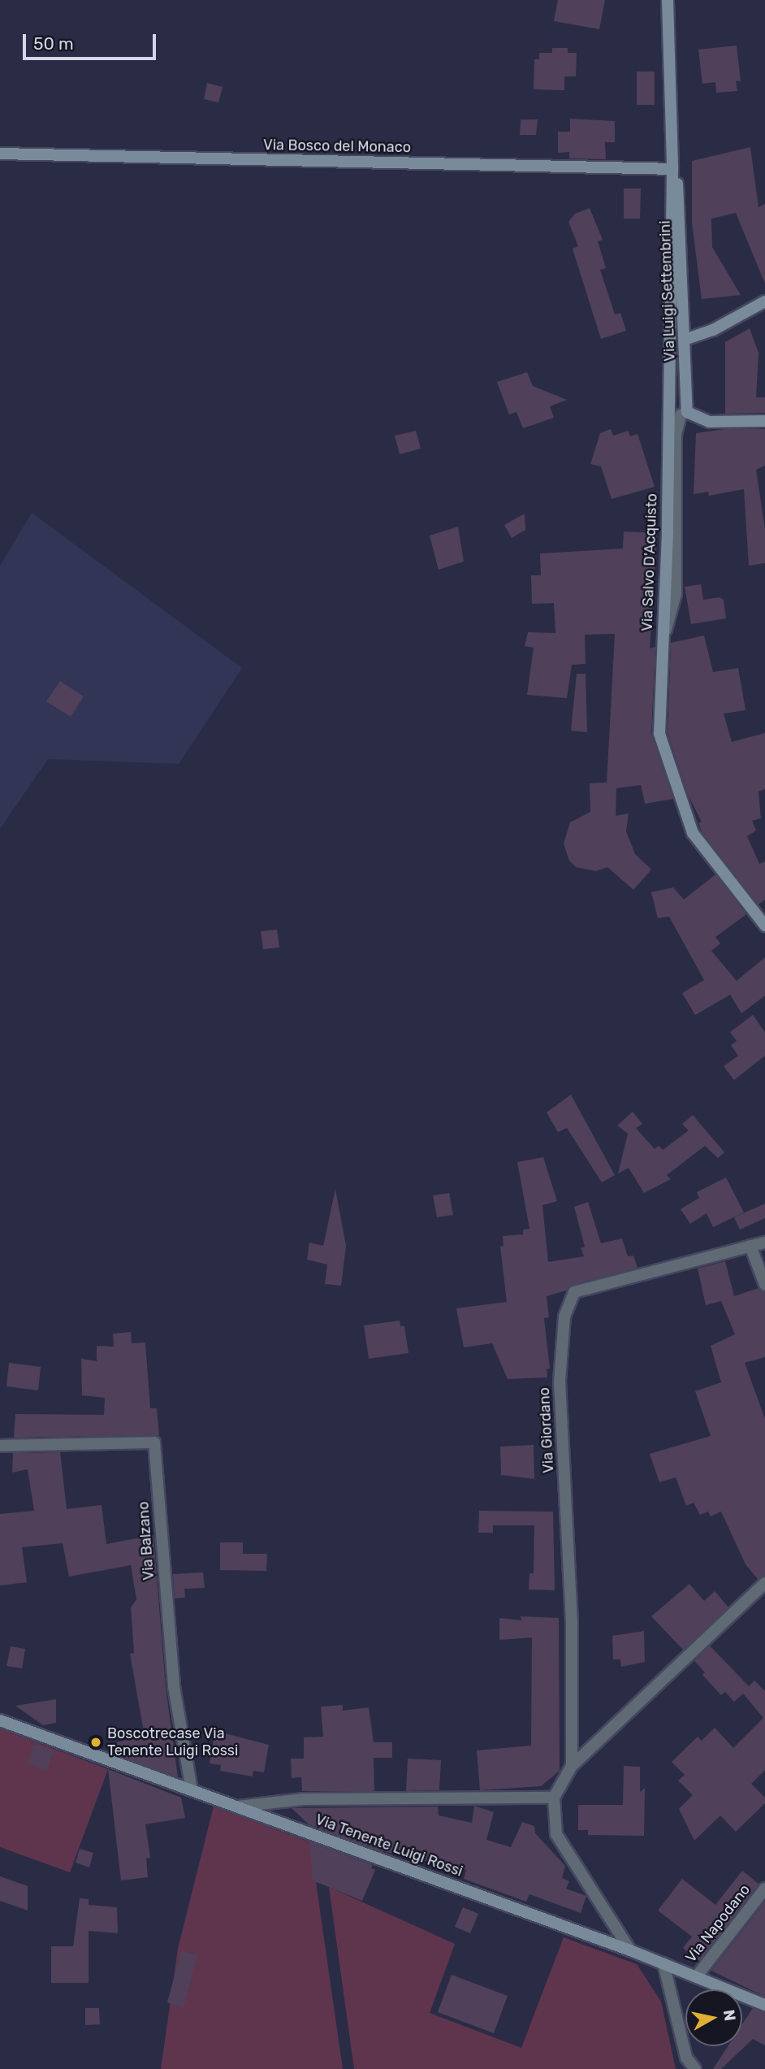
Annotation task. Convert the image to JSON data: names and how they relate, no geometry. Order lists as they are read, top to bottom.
{
  "streets": {
    "street": [
      "Via Bosco del Monaco",
      "Via Luigi Settembrini",
      "Via Salvo D'Acquisto",
      "Via Giordano",
      "Via Balzano",
      "Via Tenente Luigi Rossi",
      "Via Napodano"
    ]
  },
  "crossings": [
    ["Via Bosco del Monaco", "Via Luigi Settembrini"],
    ["Via Bosco del Monaco", "Via Salvo D'Acquisto"],
    ["Via Luigi Settembrini", "Via Salvo D'Acquisto"],
    ["Via Balzano", "Via Tenente Luigi Rossi"],
    ["Via Tenente Luigi Rossi", "Via Napodano"]
  ],
  "places": ["Boscotrecase Via Tenente Luigi Rossi"],
  "scale_bar": "50 m",
  "north": "right"
}
